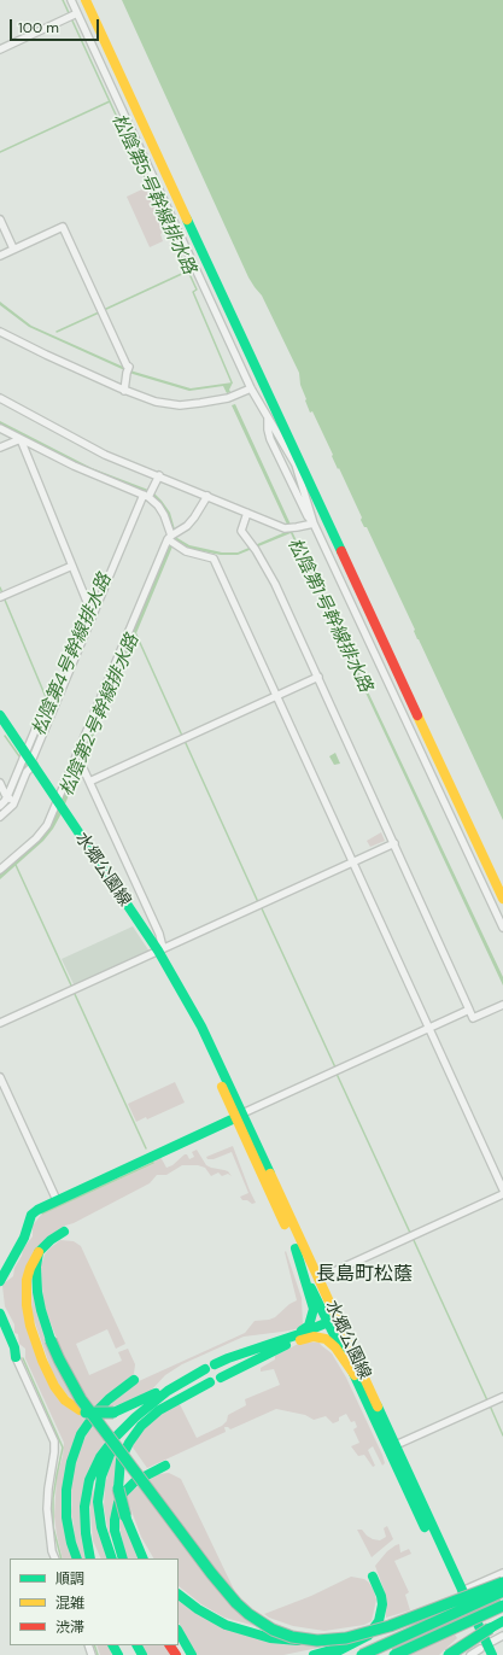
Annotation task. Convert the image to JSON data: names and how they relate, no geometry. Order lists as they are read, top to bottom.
{
  "streets": {
    "main road": ["水郷公園線"]
  },
  "districts": ["長島町松蔭"],
  "water": [
    "松陰第5号幹線排水路",
    "松陰第1号幹線排水路",
    "松陰第4号幹線排水路",
    "松陰第2号幹線排水路"
  ],
  "legend": ["順調", "混雑", "渋滞"],
  "scale_bar": "100 m"
}
